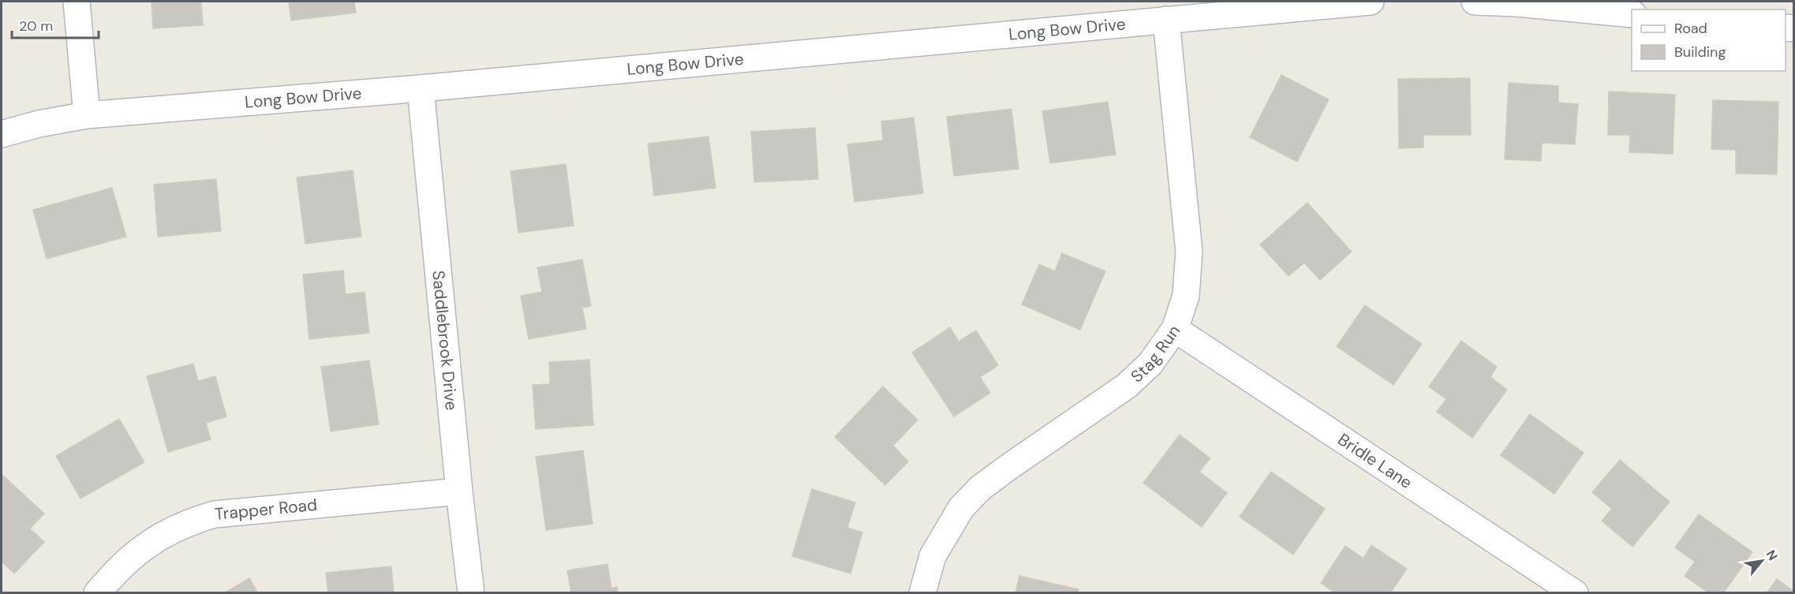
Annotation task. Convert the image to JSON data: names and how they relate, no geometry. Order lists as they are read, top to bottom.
{
  "streets": {
    "street": [
      "Long Bow Drive",
      "Saddlebrook Drive",
      "Stag Run",
      "Bridle Lane",
      "Trapper Road"
    ]
  },
  "crossings": [
    ["Long Bow Drive", "Saddlebrook Drive"],
    ["Long Bow Drive", "Stag Run"],
    ["Saddlebrook Drive", "Trapper Road"],
    ["Stag Run", "Bridle Lane"]
  ],
  "legend": ["Road", "Building"],
  "scale_bar": "20 m",
  "north": "top right"
}
